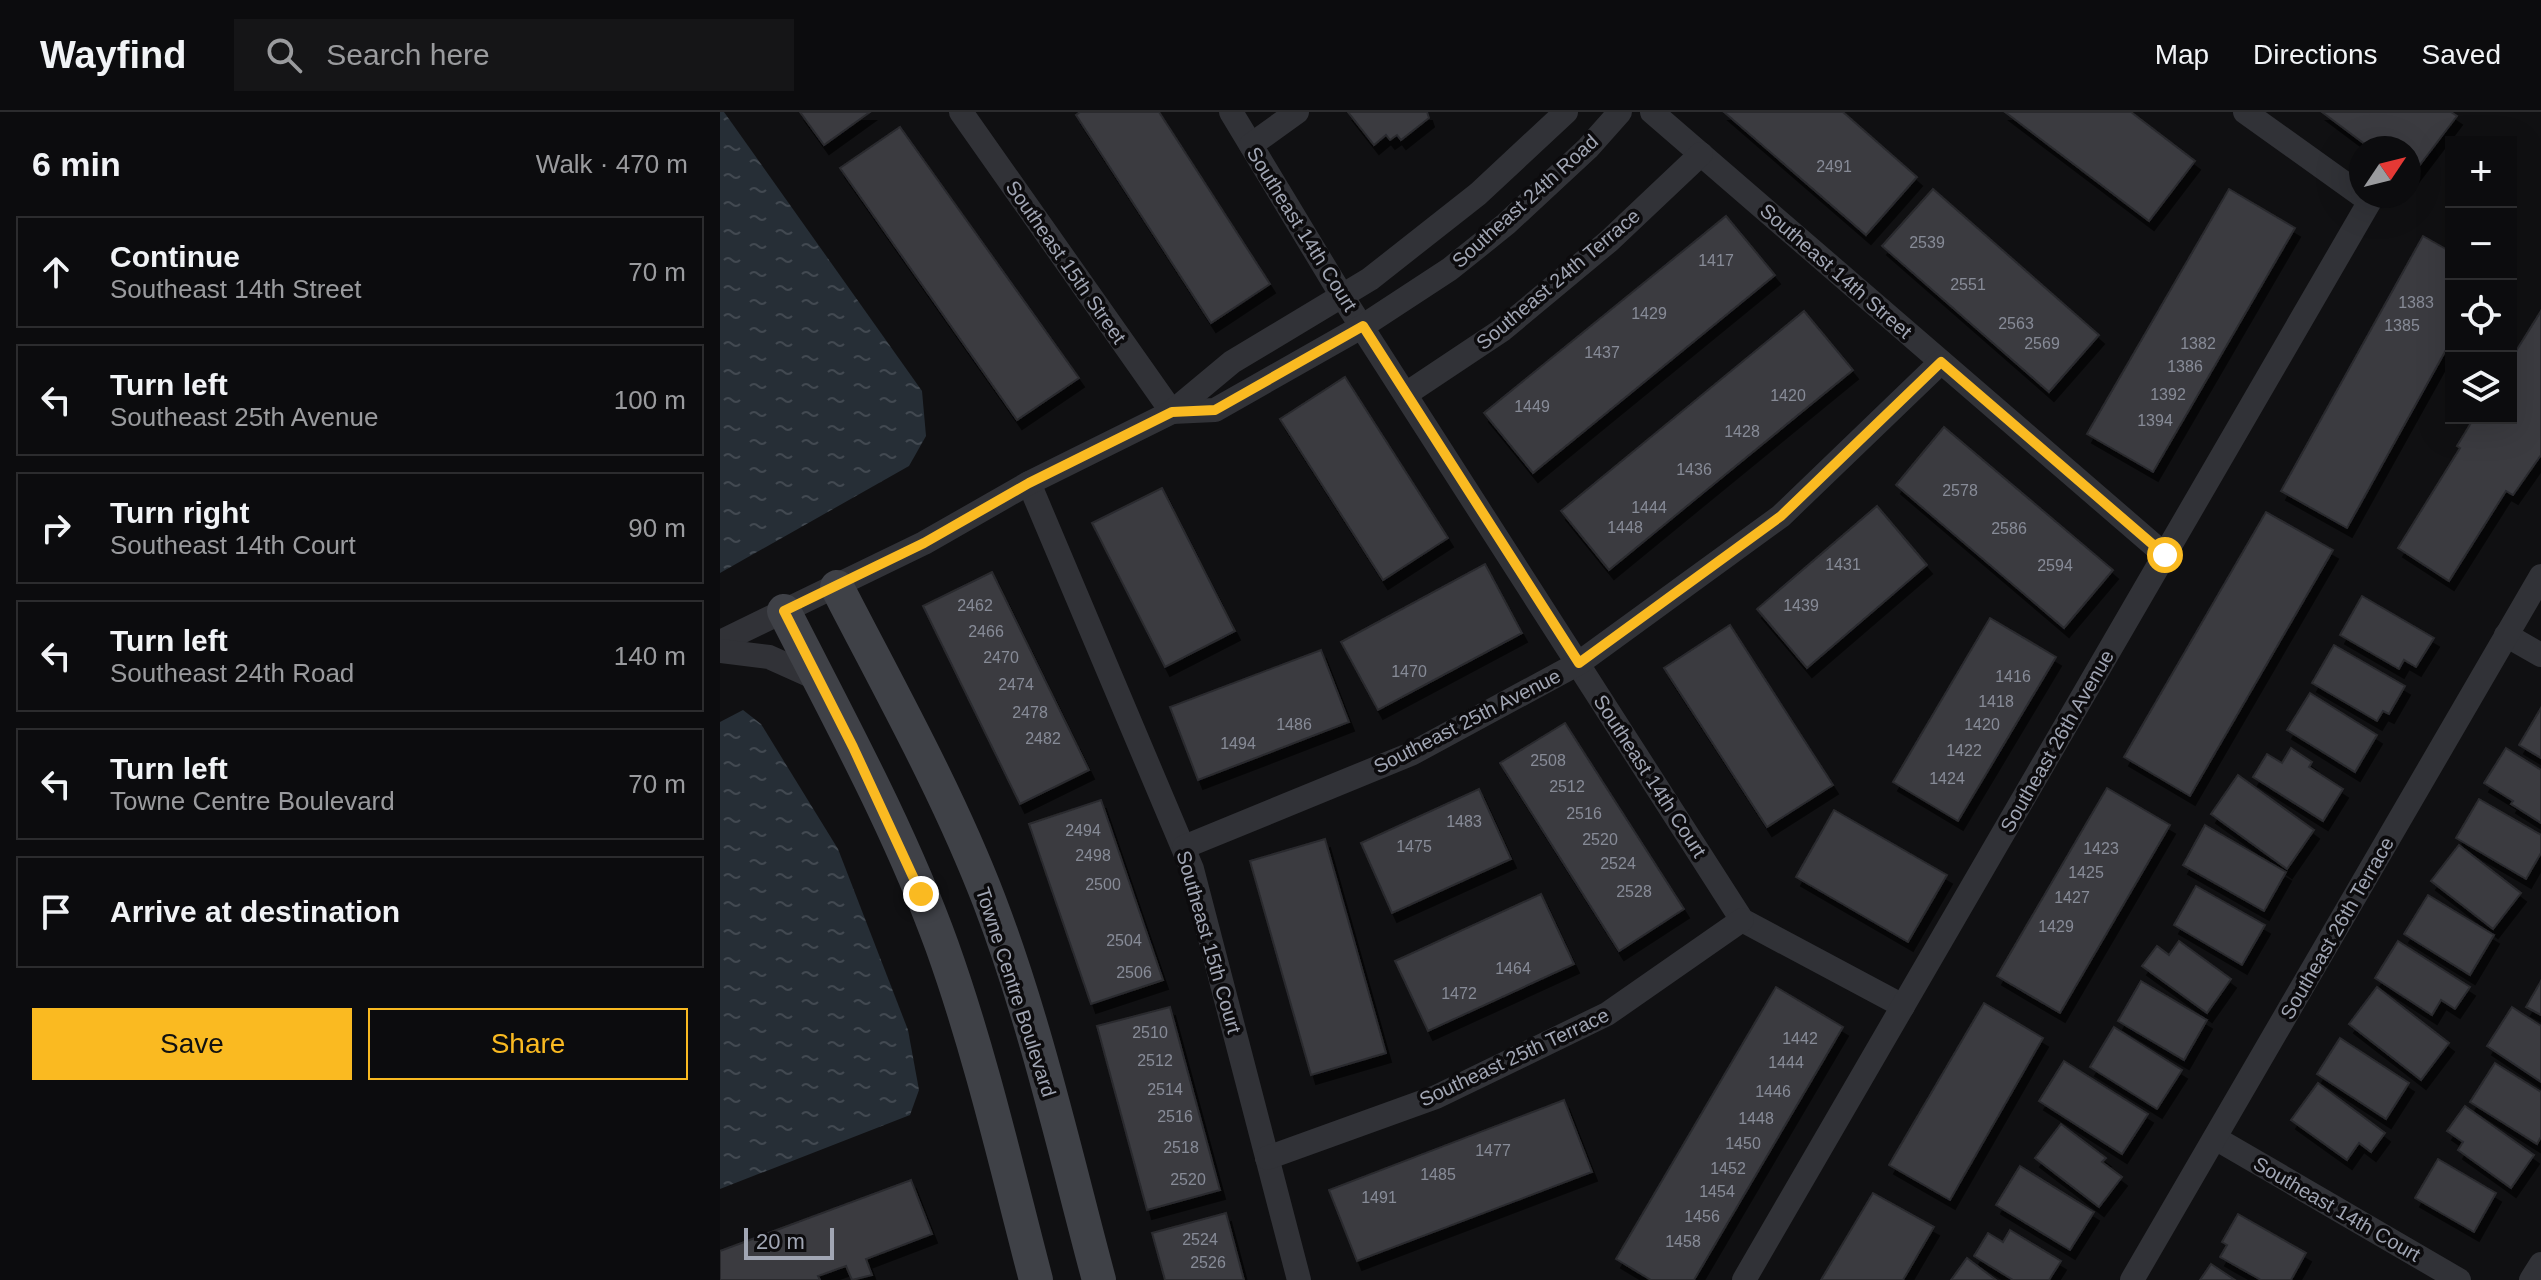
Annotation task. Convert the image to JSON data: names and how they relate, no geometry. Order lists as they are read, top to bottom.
{
  "streets": {
    "street": [
      "Southeast 24th Road",
      "Southeast 14th Court",
      "Southeast 15th Street",
      "Southeast 14th Street",
      "Southeast 24th Terrace",
      "Southeast 25th Avenue",
      "Southeast 26th Avenue",
      "Southeast 26th Terrace",
      "Southeast 15th Court",
      "Towne Centre Boulevard",
      "Southeast 25th Terrace"
    ]
  },
  "crossings": [
    ["Southeast 24th Road", "Southeast 14th Court"],
    ["Southeast 24th Road", "Southeast 15th Street"],
    ["Southeast 24th Road", "Southeast 15th Court"],
    ["Southeast 24th Road", "Towne Centre Boulevard"],
    ["Southeast 14th Court", "Southeast 24th Terrace"],
    ["Southeast 14th Court", "Southeast 25th Avenue"],
    ["Southeast 14th Court", "Southeast 26th Avenue"],
    ["Southeast 14th Court", "Southeast 26th Terrace"],
    ["Southeast 14th Court", "Southeast 25th Terrace"],
    ["Southeast 14th Street", "Southeast 24th Terrace"],
    ["Southeast 14th Street", "Southeast 25th Avenue"],
    ["Southeast 14th Street", "Southeast 26th Avenue"],
    ["Southeast 25th Avenue", "Southeast 15th Court"],
    ["Southeast 15th Court", "Southeast 25th Terrace"]
  ],
  "house_numbers": [
    "2491",
    "2539",
    "1417",
    "2551",
    "1383",
    "1429",
    "2563",
    "1385",
    "2569",
    "1382",
    "1437",
    "1386",
    "1392",
    "1420",
    "1449",
    "1394",
    "1428",
    "1436",
    "2578",
    "1444",
    "1448",
    "2586",
    "1431",
    "2594",
    "2462",
    "1439",
    "2466",
    "2470",
    "1470",
    "1416",
    "2474",
    "1418",
    "2478",
    "1486",
    "1420",
    "2482",
    "1494",
    "1422",
    "2508",
    "1424",
    "2512",
    "2516",
    "1483",
    "2494",
    "2520",
    "1475",
    "1423",
    "2498",
    "2524",
    "1425",
    "2500",
    "2528",
    "1427",
    "1429",
    "2504",
    "1464",
    "2506",
    "1472",
    "2510",
    "1442",
    "2512",
    "1444",
    "2514",
    "1446",
    "2516",
    "1448",
    "1450",
    "2518",
    "1477",
    "1452",
    "1485",
    "2520",
    "1454",
    "1491",
    "1456",
    "2524",
    "1458",
    "2526"
  ],
  "scale_bar": "20 m",
  "north": "top right",
  "page": {
    "header": "Wayfind",
    "search": "Search here",
    "nav": ["Map", "Directions", "Saved"],
    "heading": ["6 min", "Walk · 470 m"],
    "map_buttons": ["+", "−"],
    "list": [
      ["Continue", "Southeast 14th Street", "70 m"],
      ["Turn left", "Southeast 25th Avenue", "100 m"],
      ["Turn right", "Southeast 14th Court", "90 m"],
      ["Turn left", "Southeast 24th Road", "140 m"],
      ["Turn left", "Towne Centre Boulevard", "70 m"],
      "Arrive at destination"
    ],
    "buttons": ["Save", "Share"],
    "scale": "20 m"
  }
}
